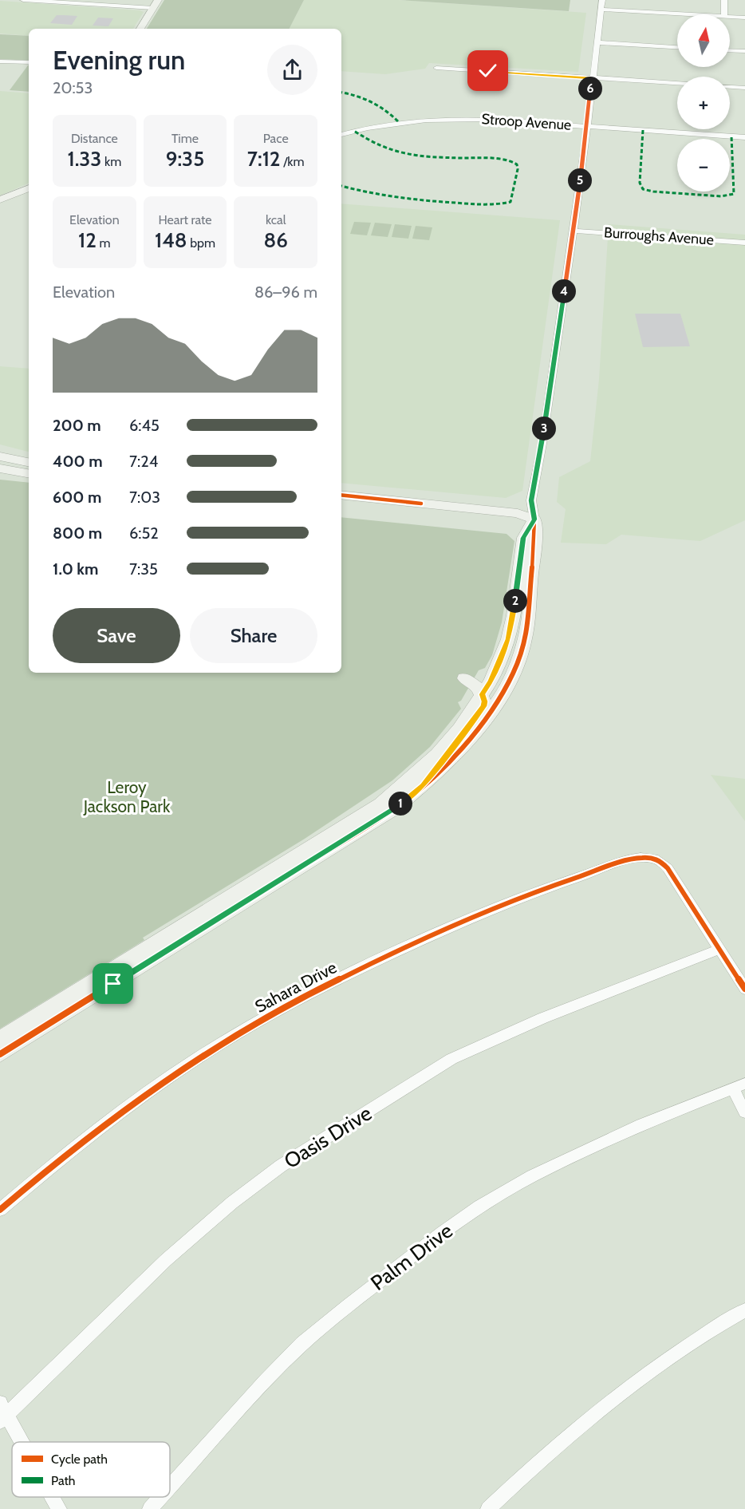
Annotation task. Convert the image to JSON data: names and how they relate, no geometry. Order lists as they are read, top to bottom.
{
  "streets": {
    "street": [
      "Stroop Avenue",
      "Burroughs Avenue",
      "Sahara Drive",
      "Oasis Drive",
      "Palm Drive"
    ]
  },
  "crossings": [
    ["Sahara Drive", "Oasis Drive"]
  ],
  "parks": ["Leroy Jackson Park"],
  "legend": ["Cycle path", "Path"],
  "north": "top",
  "page": {
    "map_buttons": ["+", "−"],
    "heading": ["Evening run", "20:53"],
    "pins": [
      "6",
      "5",
      "4",
      "3",
      "2",
      "1"
    ],
    "stats": [
      ["Distance", "1.33 km"],
      ["Time", "9:35"],
      ["Pace", "7:12 /km"],
      ["Elevation", "12 m"],
      ["Heart rate", "148 bpm"],
      ["kcal", "86"]
    ],
    "chart": ["Elevation", "86–96 m"],
    "list": [
      {
        "name": "200 m",
        "note": "6:45"
      },
      {
        "name": "400 m",
        "note": "7:24"
      },
      {
        "name": "600 m",
        "note": "7:03"
      },
      {
        "name": "800 m",
        "note": "6:52"
      },
      {
        "name": "1.0 km",
        "note": "7:35"
      }
    ],
    "buttons": ["Save", "Share"]
  }
}
